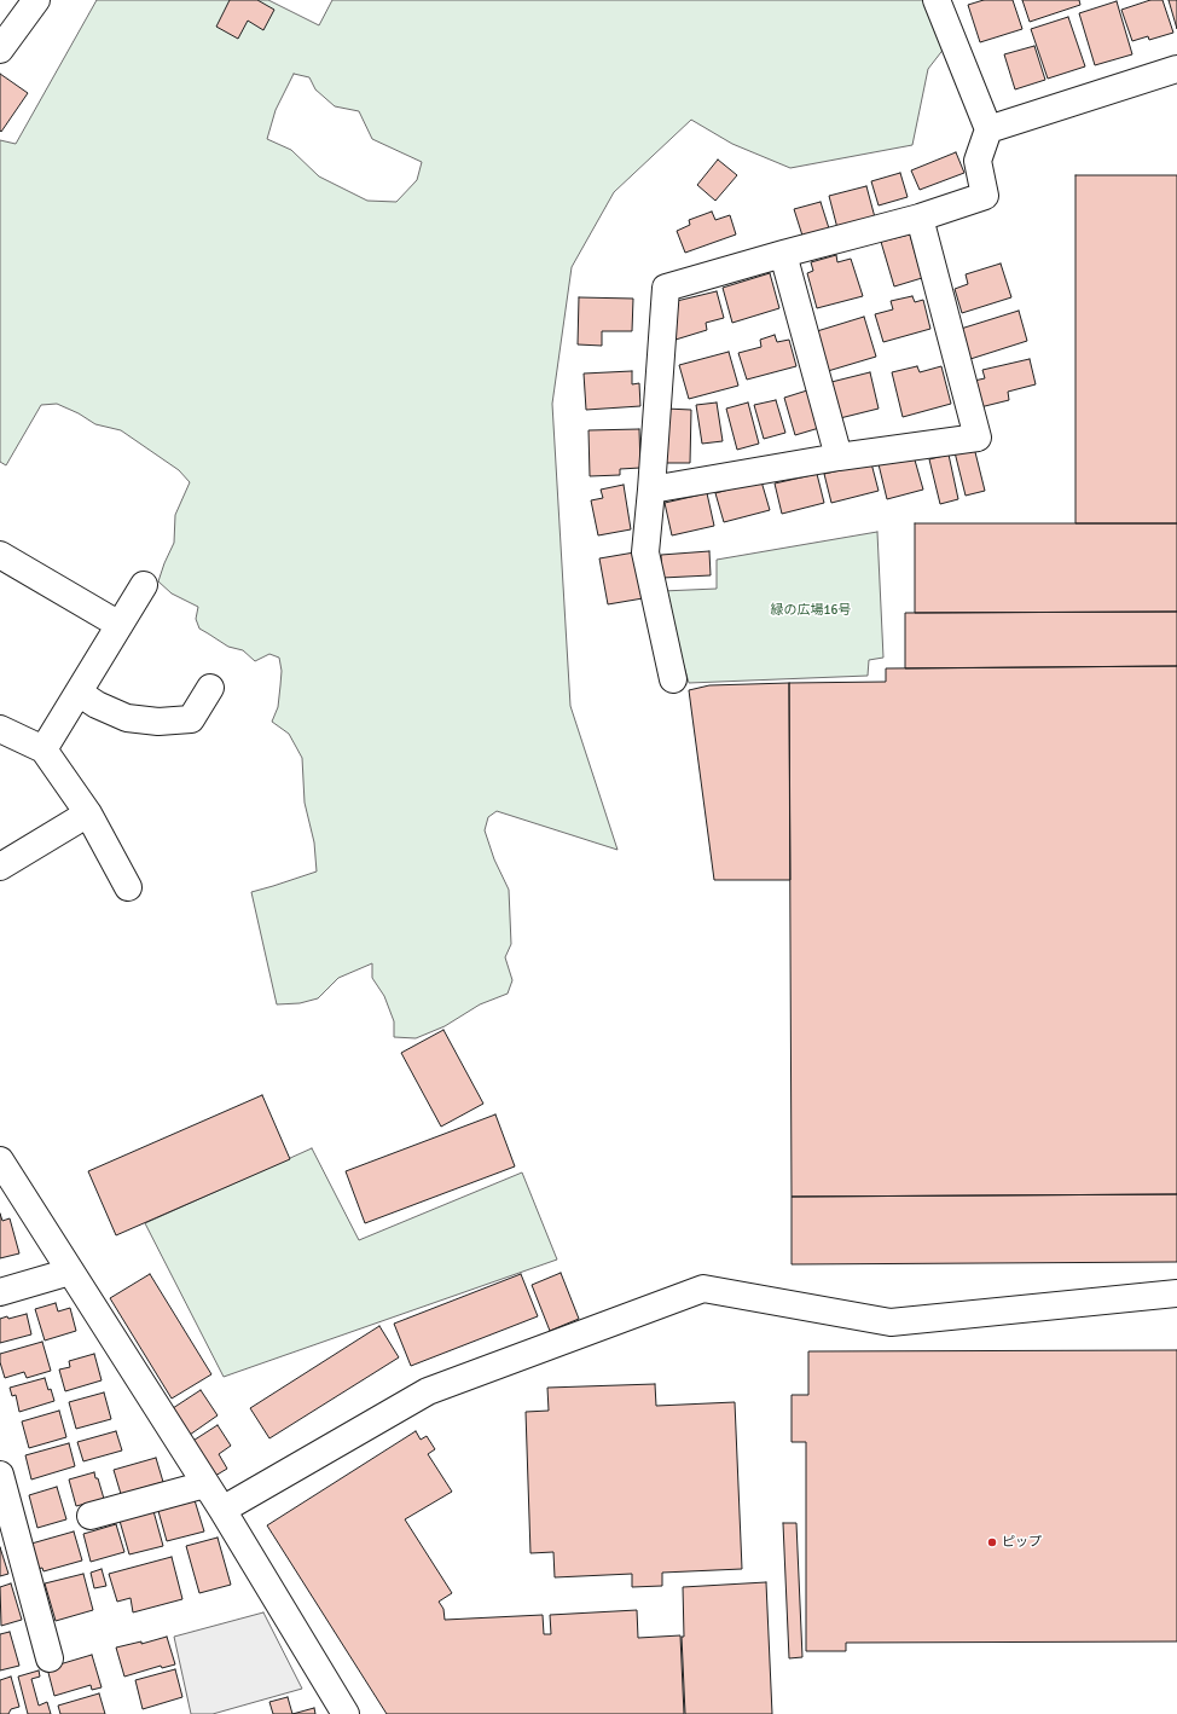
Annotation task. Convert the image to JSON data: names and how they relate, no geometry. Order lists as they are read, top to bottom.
{
  "parks": ["緑の広場16号"],
  "places": ["ピップ"]
}
